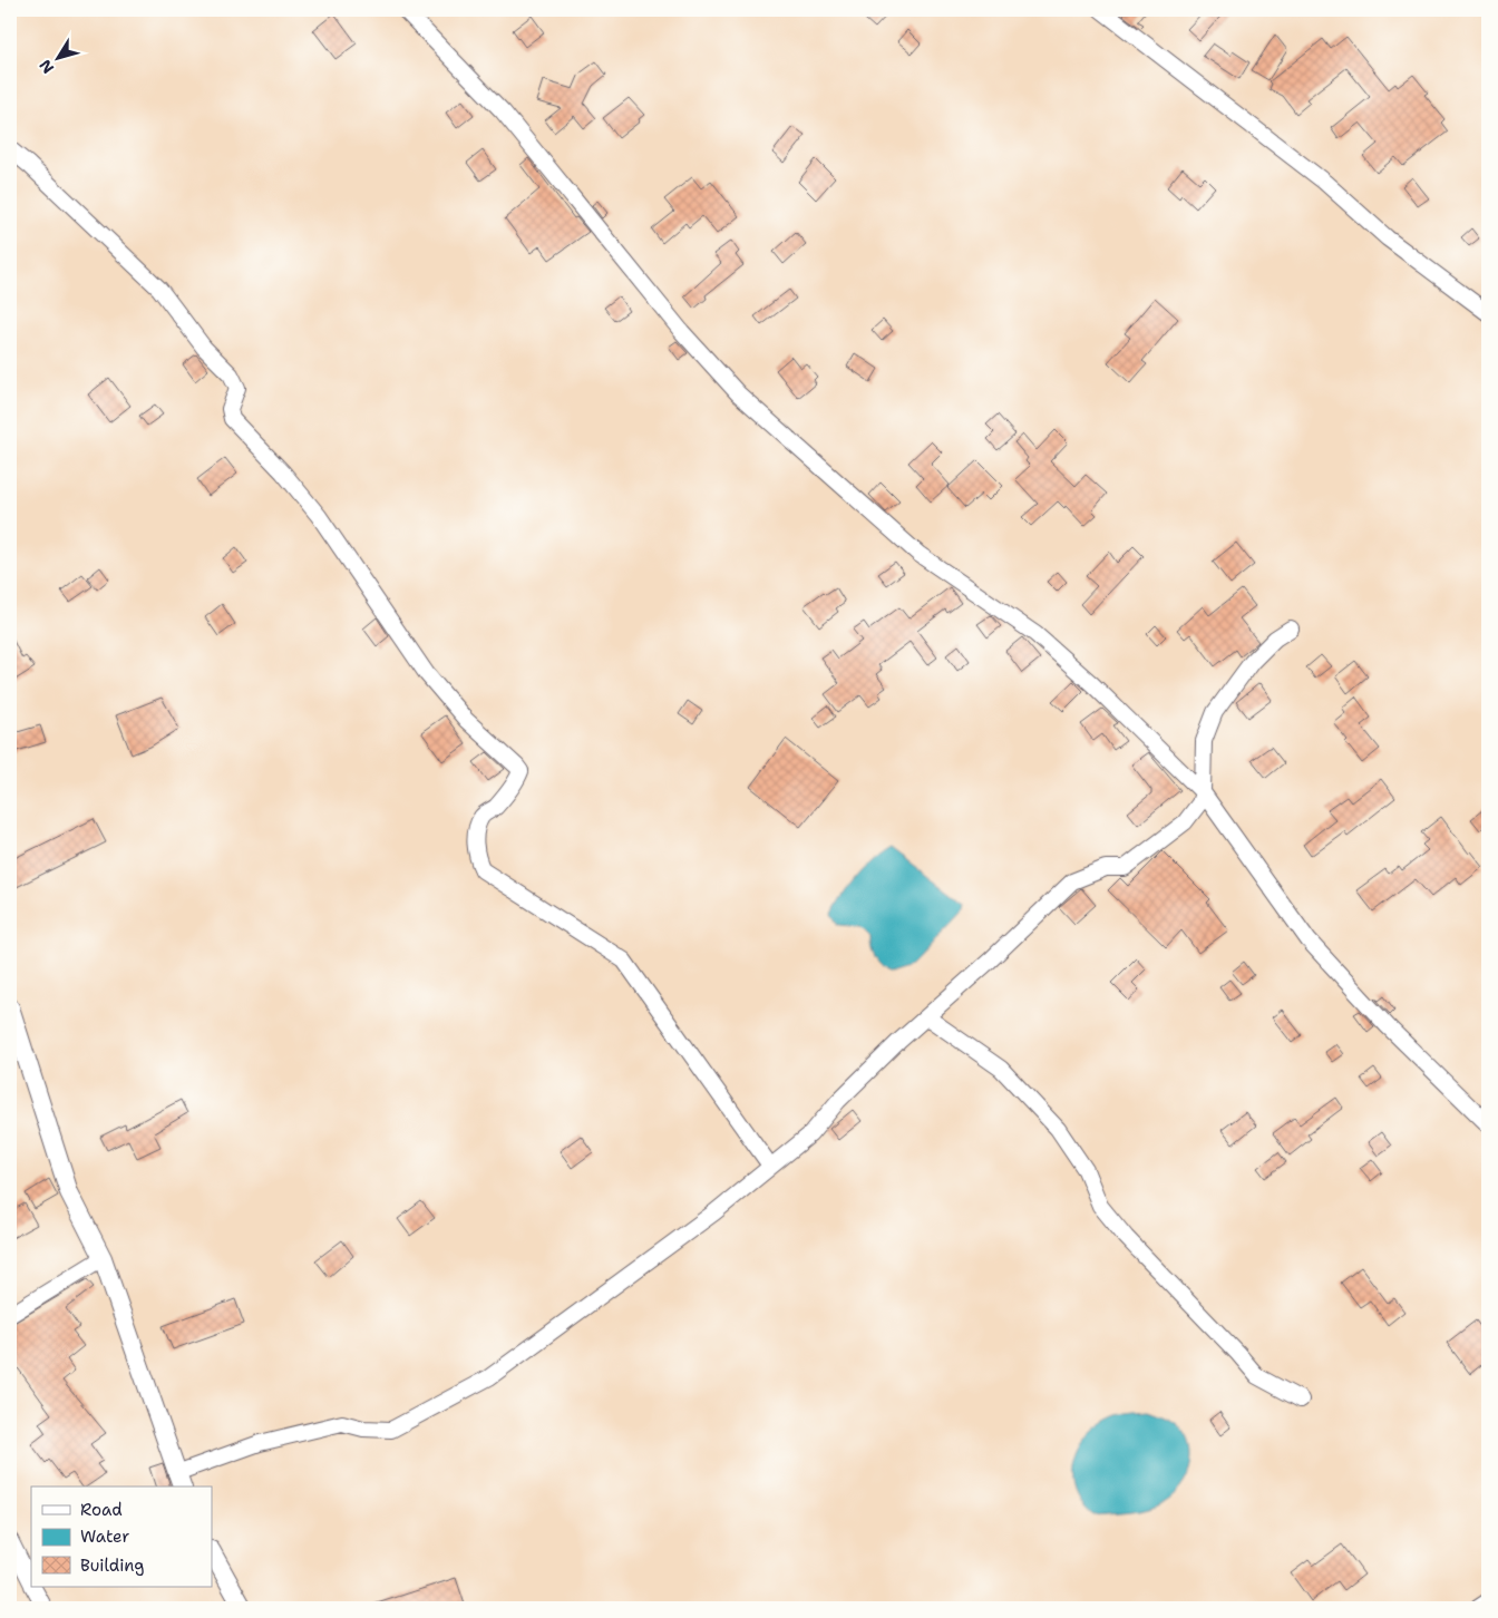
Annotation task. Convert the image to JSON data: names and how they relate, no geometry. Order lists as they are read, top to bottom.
{
  "legend": ["Road", "Water", "Building"],
  "north": "bottom left"
}
